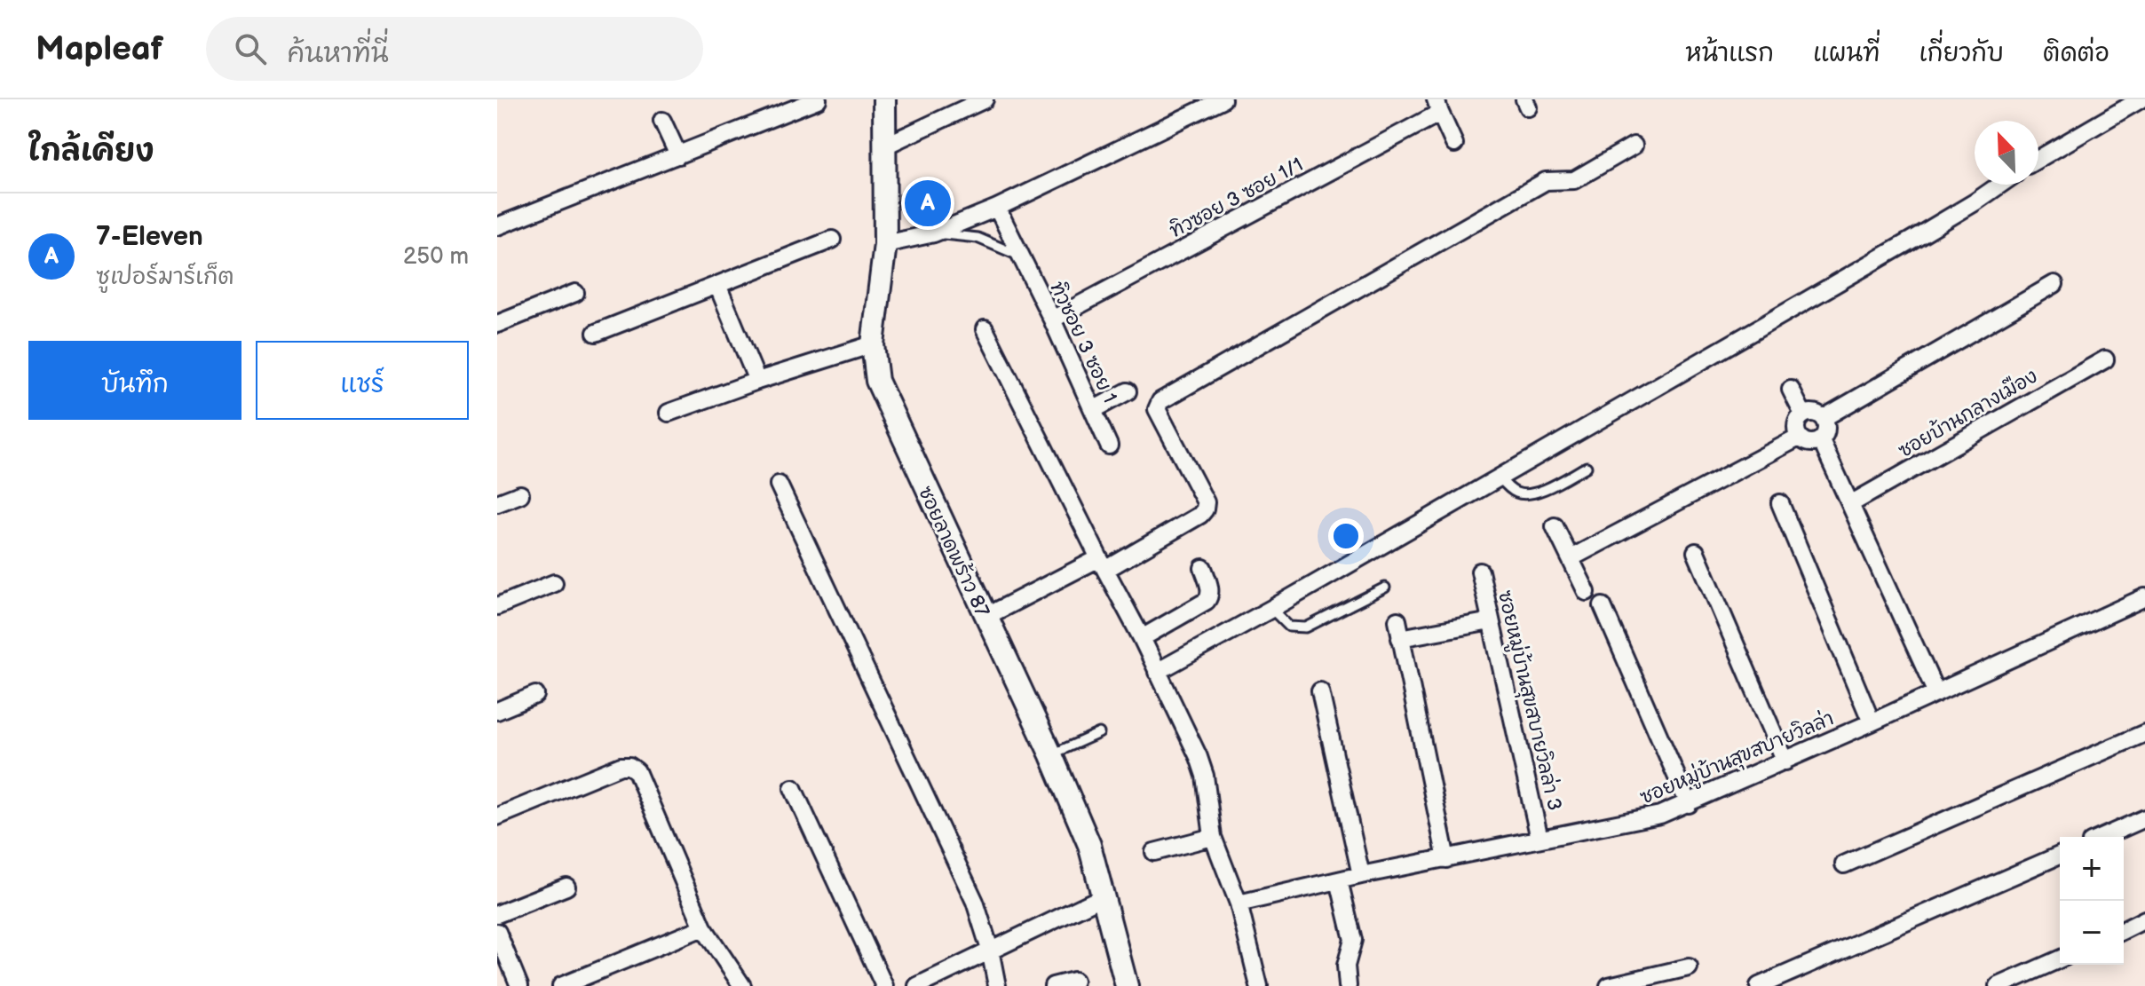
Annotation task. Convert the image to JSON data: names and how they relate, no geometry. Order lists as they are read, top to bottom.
{
  "streets": {
    "street": [
      "ทิวซอย 3 ซอย 1/1",
      "ทิวซอย 3 ซอย 1",
      "ซอยบ้านกลางเมือง",
      "ซอยลาดพร้าว 87",
      "ซอยหมู่บ้านสุขสบายวิลล่า 3",
      "ซอยหมู่บ้านสุขสบายวิลล่า"
    ]
  },
  "crossings": [
    ["ทิวซอย 3 ซอย 1/1", "ทิวซอย 3 ซอย 1"],
    ["ซอยหมู่บ้านสุขสบายวิลล่า 3", "ซอยหมู่บ้านสุขสบายวิลล่า"]
  ],
  "north": "top left",
  "page": {
    "header": "Mapleaf",
    "search": "ค้นหาที่นี่",
    "nav": [
      "หน้าแรก",
      "แผนที่",
      "เกี่ยวกับ",
      "ติดต่อ"
    ],
    "heading": "ใกล้เคียง",
    "pins": "A",
    "list": [
      {
        "mark": "A",
        "name": "7-Eleven",
        "note": "ซูเปอร์มาร์เก็ต",
        "value": "250 m"
      }
    ],
    "buttons": ["บันทึก", "แชร์"],
    "map_buttons": ["+", "−"]
  }
}
